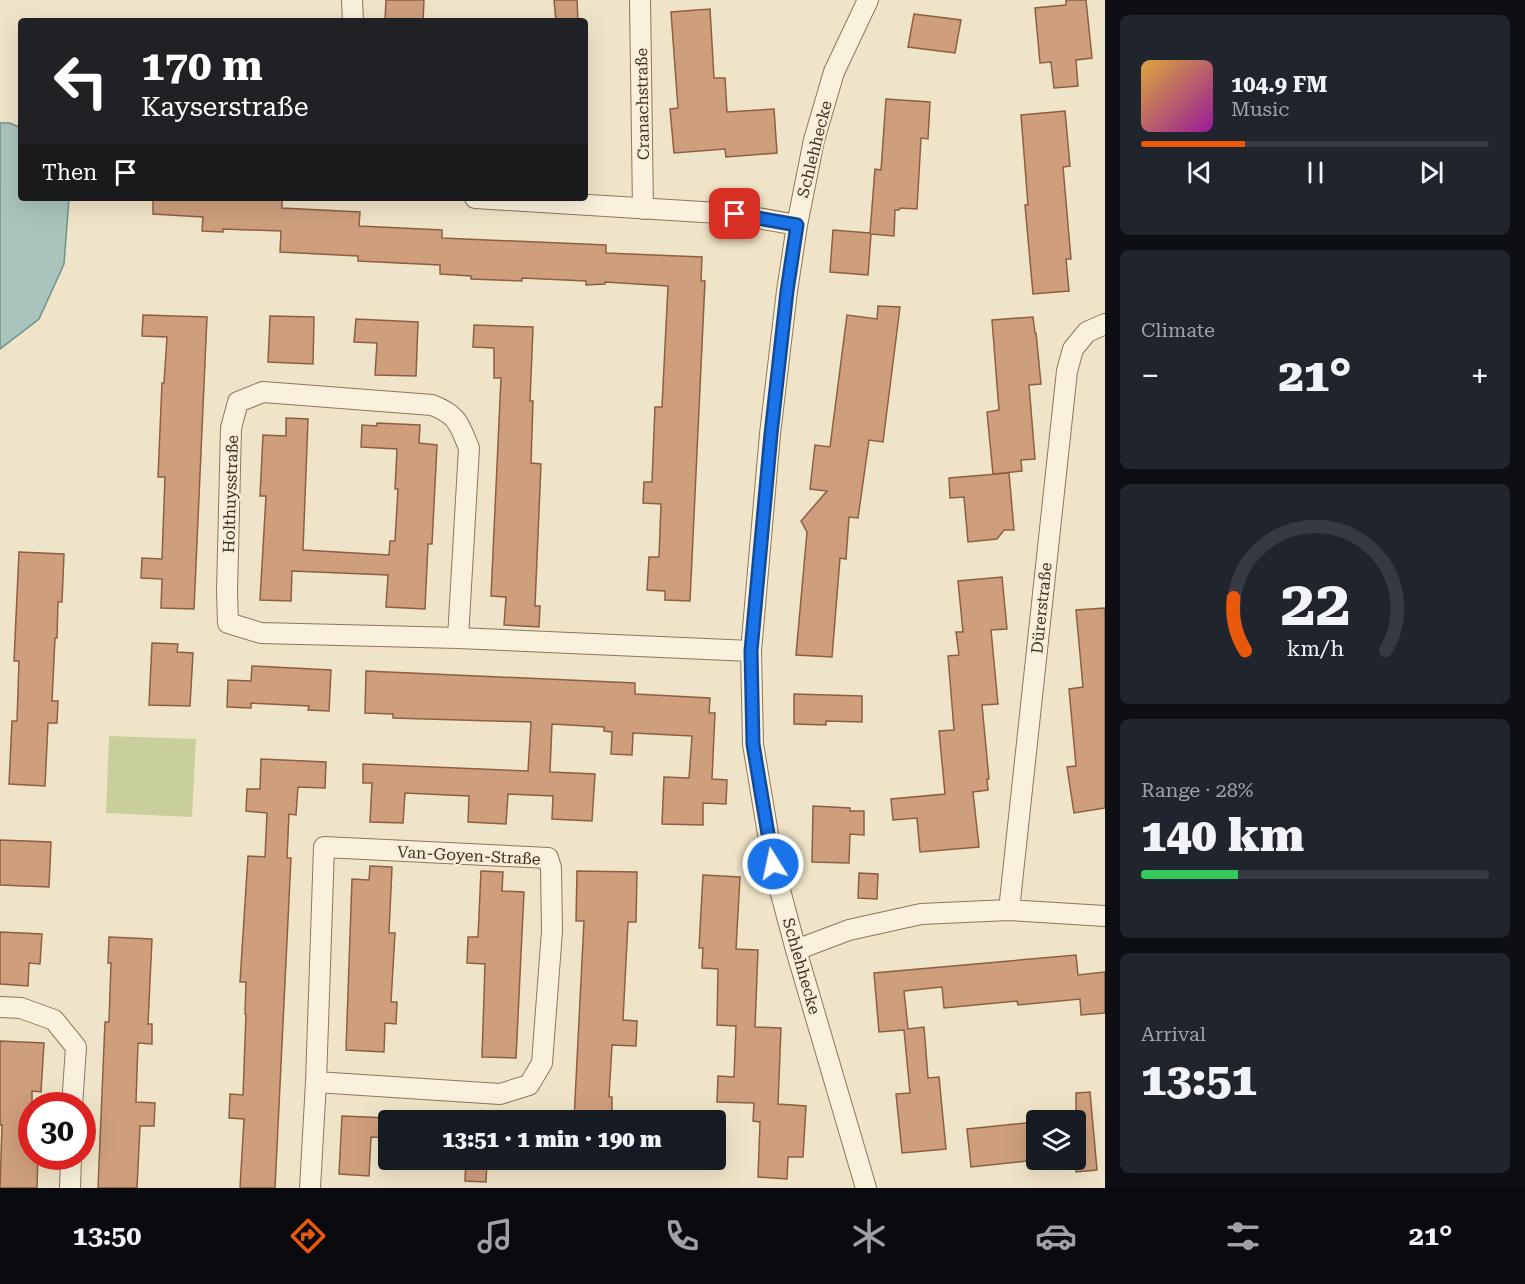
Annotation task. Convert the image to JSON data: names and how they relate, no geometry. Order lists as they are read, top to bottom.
{
  "streets": {
    "street": [
      "Cranachstraße",
      "Schlehhecke",
      "Holthuysstraße",
      "Dürerstraße",
      "Van-Goyen-Straße"
    ]
  },
  "crossings": [
    ["Schlehhecke", "Holthuysstraße"]
  ],
  "page": {
    "turn": ["170 m", "Kayserstraße"],
    "song": ["104.9 FM", "Music"],
    "then": "Then",
    "tile": [
      "Climate",
      ["Range · 28%", "140 km"],
      ["Arrival", "13:51"]
    ],
    "heat": ["−", "21°", "+"],
    "limit": "30",
    "trip": "13:51 · 1 min · 190 m",
    "tabs": ["13:50", "21°"],
    "gauge": ["22", "km/h"]
  }
}
